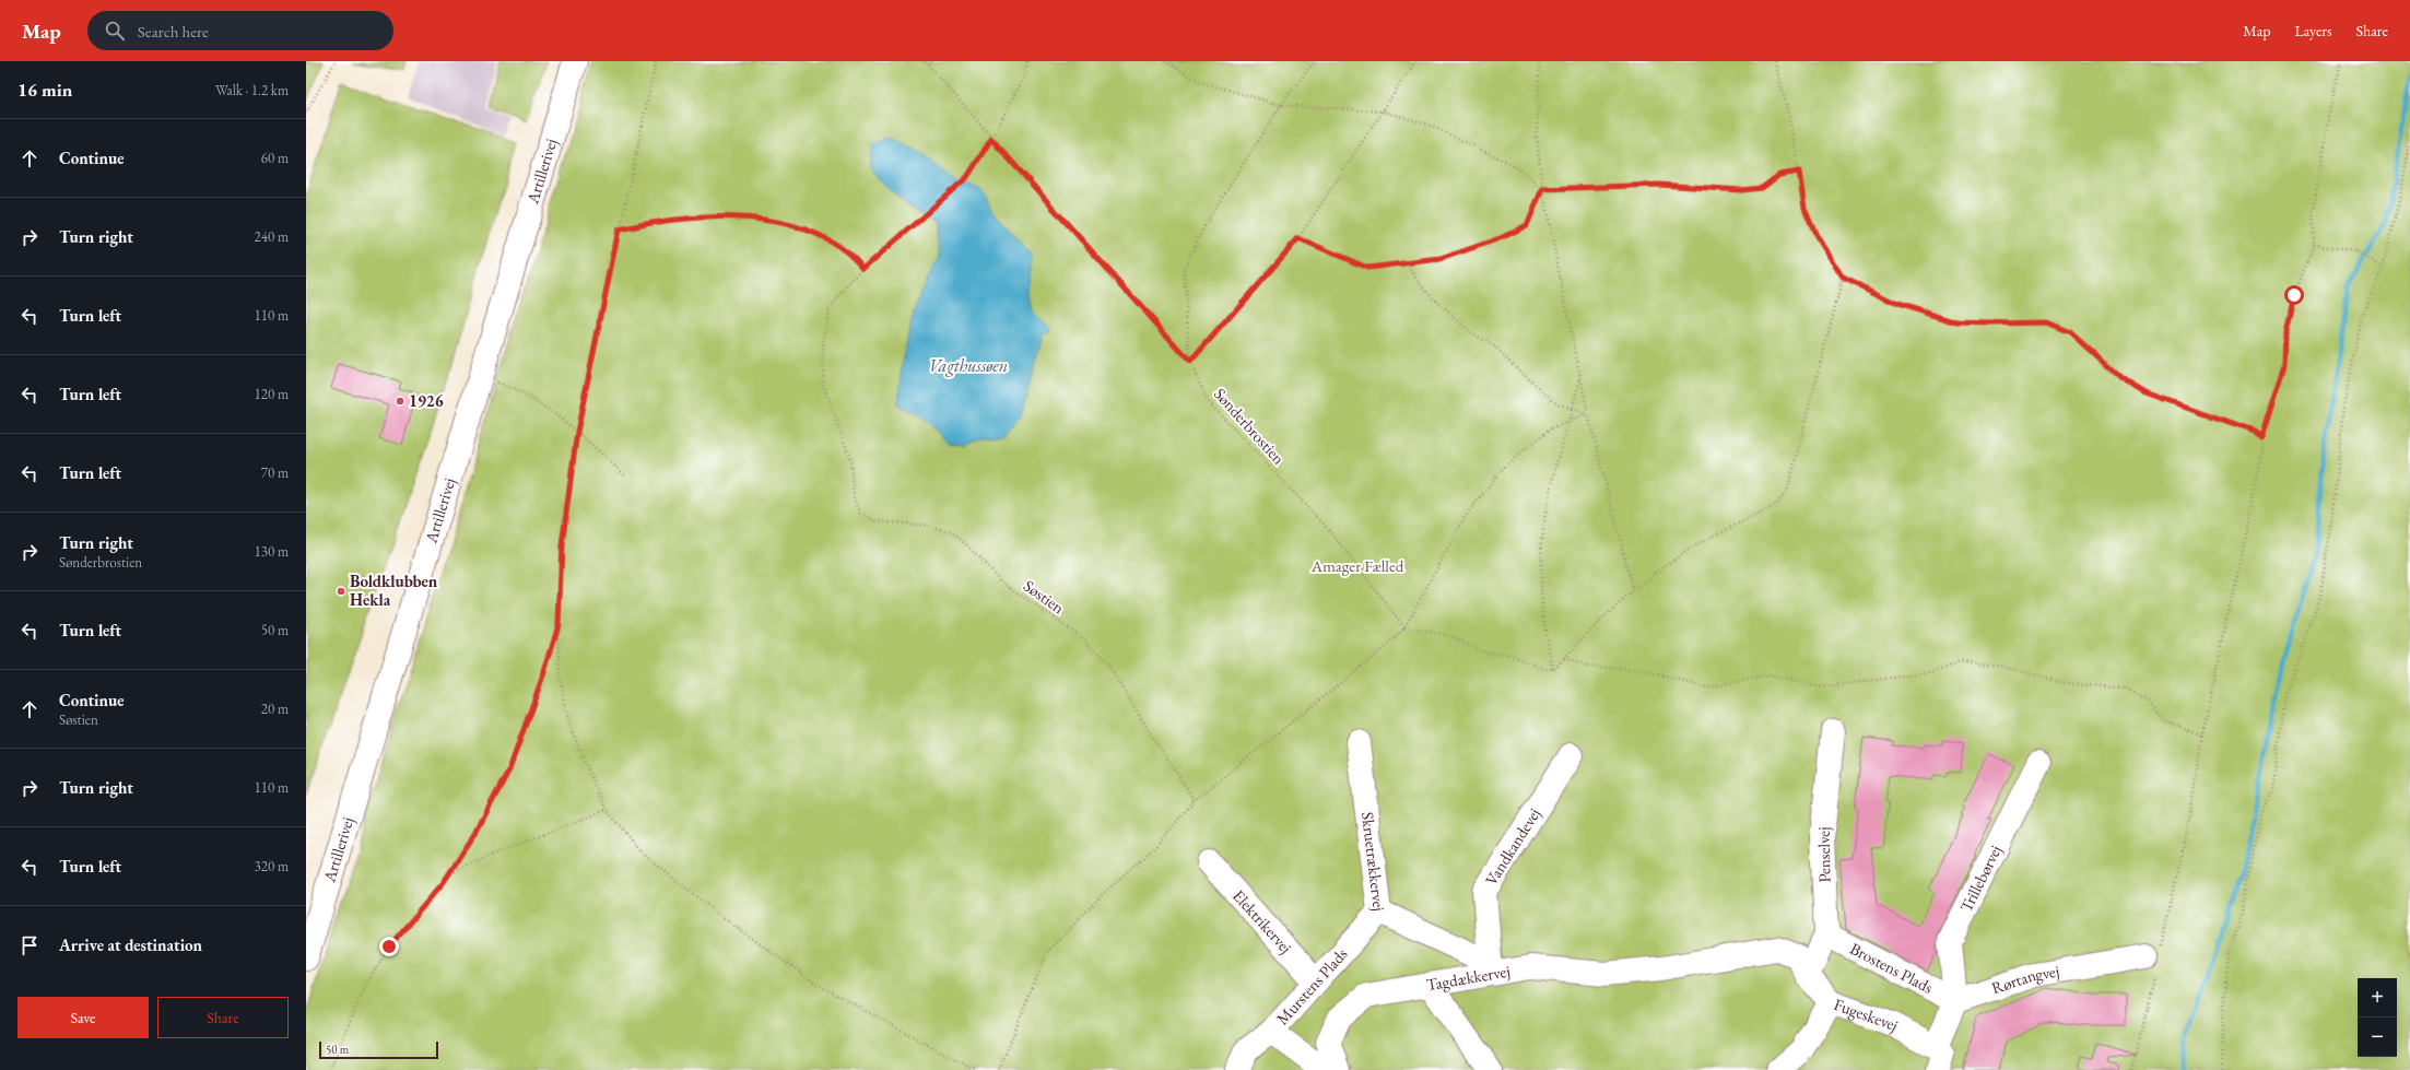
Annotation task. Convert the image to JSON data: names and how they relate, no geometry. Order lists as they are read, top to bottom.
{
  "streets": {
    "street": [
      "Artillerivej",
      "Vandkandevej",
      "Penselvej",
      "Skruetrækkervej",
      "Trillebørvej",
      "Elektrikervej",
      "Brostens Plads",
      "Tagdækkervej",
      "Rørtangvej",
      "Murstens Plads",
      "Fugeskevej"
    ],
    "path": ["Sønderbrostien", "Søstien"]
  },
  "crossings": [
    ["Sønderbrostien", "Søstien"],
    ["Vandkandevej", "Skruetrækkervej"],
    ["Vandkandevej", "Tagdækkervej"],
    ["Penselvej", "Brostens Plads"],
    ["Penselvej", "Fugeskevej"],
    ["Skruetrækkervej", "Tagdækkervej"],
    ["Skruetrækkervej", "Murstens Plads"],
    ["Trillebørvej", "Brostens Plads"],
    ["Trillebørvej", "Rørtangvej"],
    ["Elektrikervej", "Murstens Plads"],
    ["Brostens Plads", "Rørtangvej"],
    ["Tagdækkervej", "Fugeskevej"]
  ],
  "water": ["Vagthussøen"],
  "parks": ["Amager Fælled"],
  "places": ["1926", "Boldklubben Hekla"],
  "scale_bar": "50 m",
  "page": {
    "header": "Map",
    "search": "Search here",
    "nav": ["Map", "Layers", "Share"],
    "heading": ["16 min", "Walk · 1.2 km"],
    "list": [
      ["Continue", "60 m"],
      ["Turn right", "240 m"],
      ["Turn left", "110 m"],
      ["Turn left", "120 m"],
      ["Turn left", "70 m"],
      ["Turn right", "Sønderbrostien", "130 m"],
      ["Turn left", "50 m"],
      ["Continue", "Søstien", "20 m"],
      ["Turn right", "110 m"],
      ["Turn left", "320 m"],
      "Arrive at destination"
    ],
    "map_buttons": ["+", "−"],
    "buttons": ["Save", "Share"],
    "scale": "50 m"
  }
}
